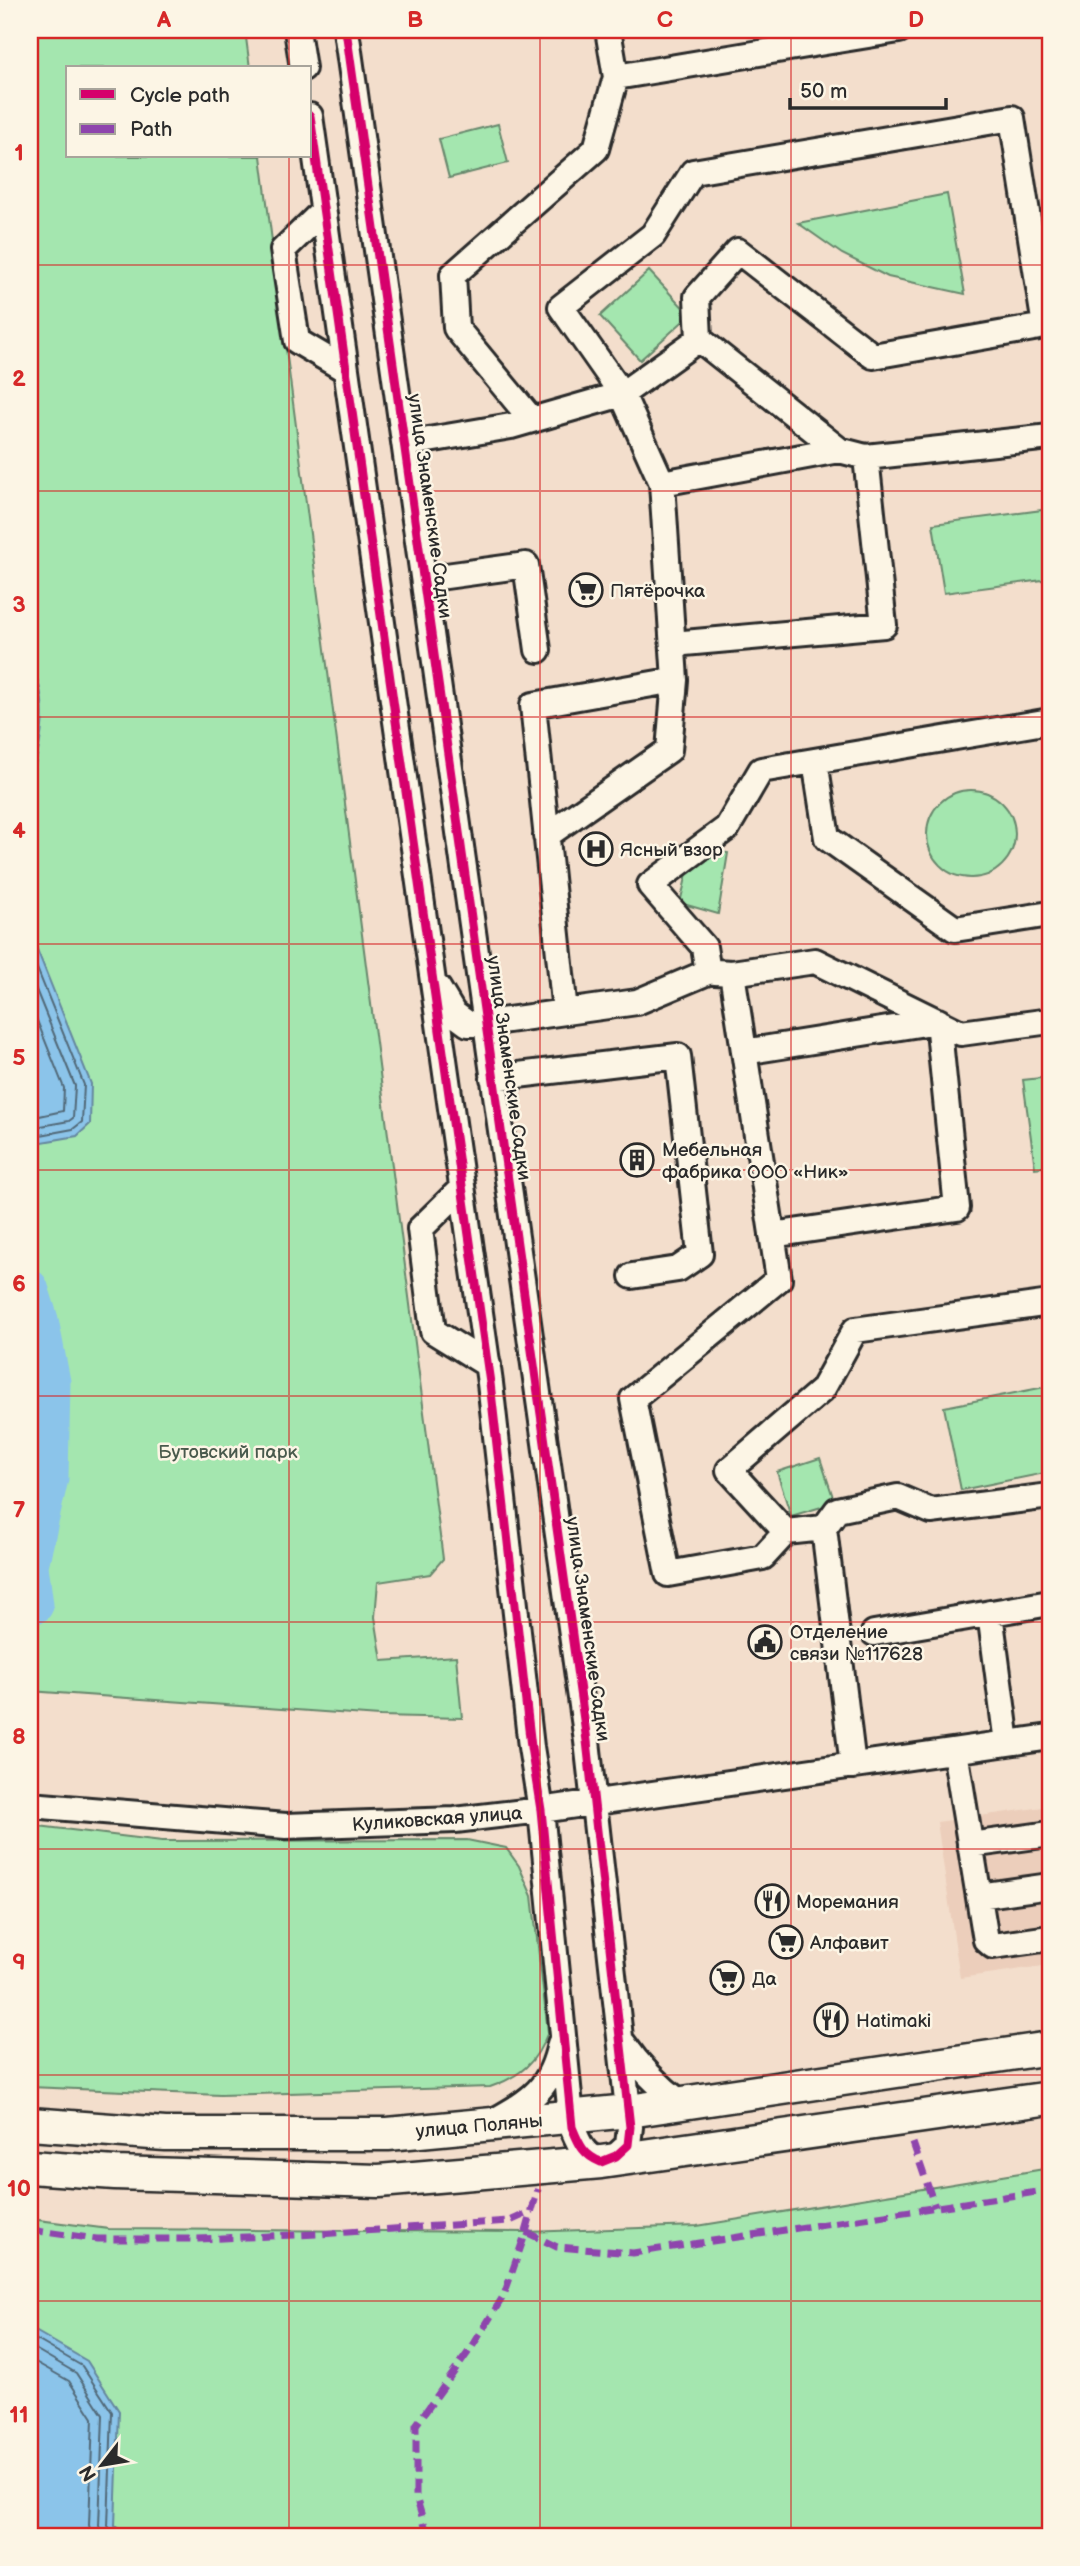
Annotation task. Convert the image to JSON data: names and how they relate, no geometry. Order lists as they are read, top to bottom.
{
  "streets": {
    "main road": ["улица Поляны"],
    "street": ["улица Знаменские Садки", "Куликовская улица"]
  },
  "crossings": [
    ["улица Знаменские Садки", "Куликовская улица"],
    ["улица Знаменские Садки", "улица Поляны"]
  ],
  "parks": ["Бутовский парк"],
  "places": {
    "supermarket": ["Пятёрочка", "Алфавит", "Да"],
    "hospital": ["Ясный взор"],
    "building": ["Мебельная фабрика ООО «Ник»"],
    "public building": ["Отделение связи №117628"],
    "restaurant": ["Моремания", "Hatimaki"]
  },
  "legend": ["Cycle path", "Path"],
  "scale_bar": "50 m",
  "north": "bottom left",
  "grid": {
    "columns": [
      "A",
      "B",
      "C",
      "D"
    ],
    "rows": [
      "1",
      "2",
      "3",
      "4",
      "5",
      "6",
      "7",
      "8",
      "9",
      "10",
      "11"
    ]
  }
}
